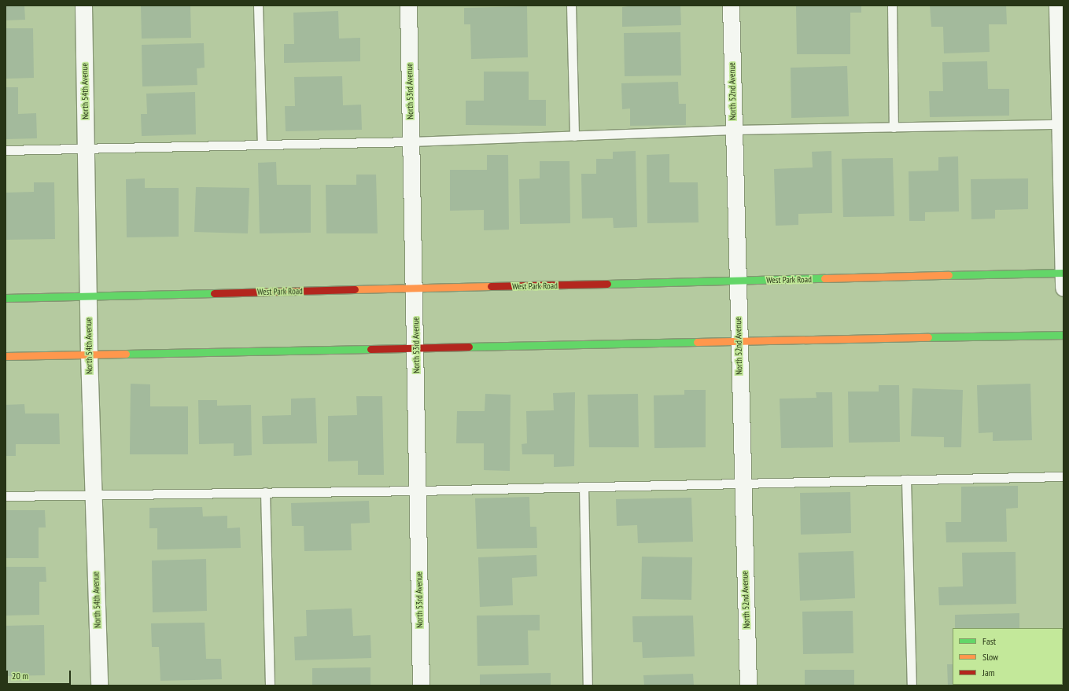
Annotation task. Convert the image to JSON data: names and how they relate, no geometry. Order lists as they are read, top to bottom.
{
  "streets": {
    "street": [
      "North 54th Avenue",
      "North 53rd Avenue",
      "North 52nd Avenue",
      "West Park Road"
    ]
  },
  "crossings": [
    ["North 54th Avenue", "West Park Road"],
    ["North 53rd Avenue", "West Park Road"],
    ["North 52nd Avenue", "West Park Road"]
  ],
  "legend": ["Fast", "Slow", "Jam"],
  "scale_bar": "20 m"
}
